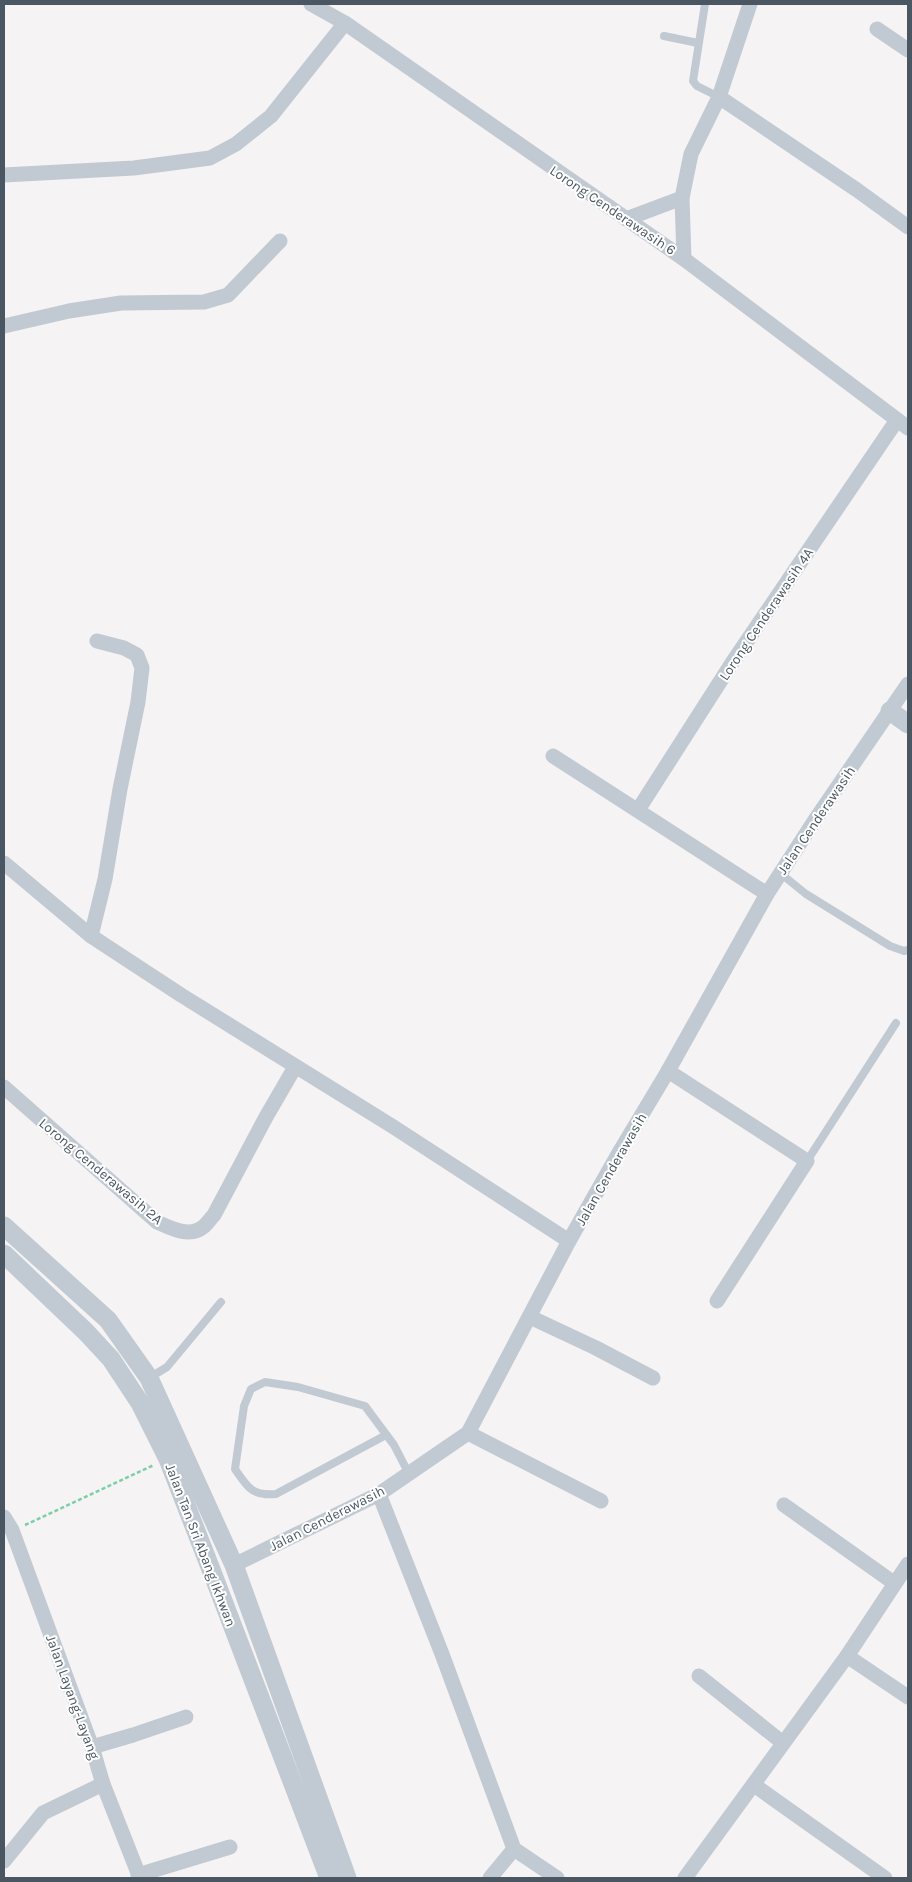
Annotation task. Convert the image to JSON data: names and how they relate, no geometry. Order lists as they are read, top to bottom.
{
  "streets": {
    "street": [
      "Lorong Cenderawasih 6",
      "Lorong Cenderawasih 4A",
      "Jalan Cenderawasih",
      "Lorong Cenderawasih 2A",
      "Jalan Tan Sri Abang Ikhwan",
      "Jalan Layang-Layang"
    ]
  },
  "crossings": [
    ["Lorong Cenderawasih 6", "Lorong Cenderawasih 4A"],
    ["Jalan Cenderawasih", "Jalan Tan Sri Abang Ikhwan"]
  ]
}
